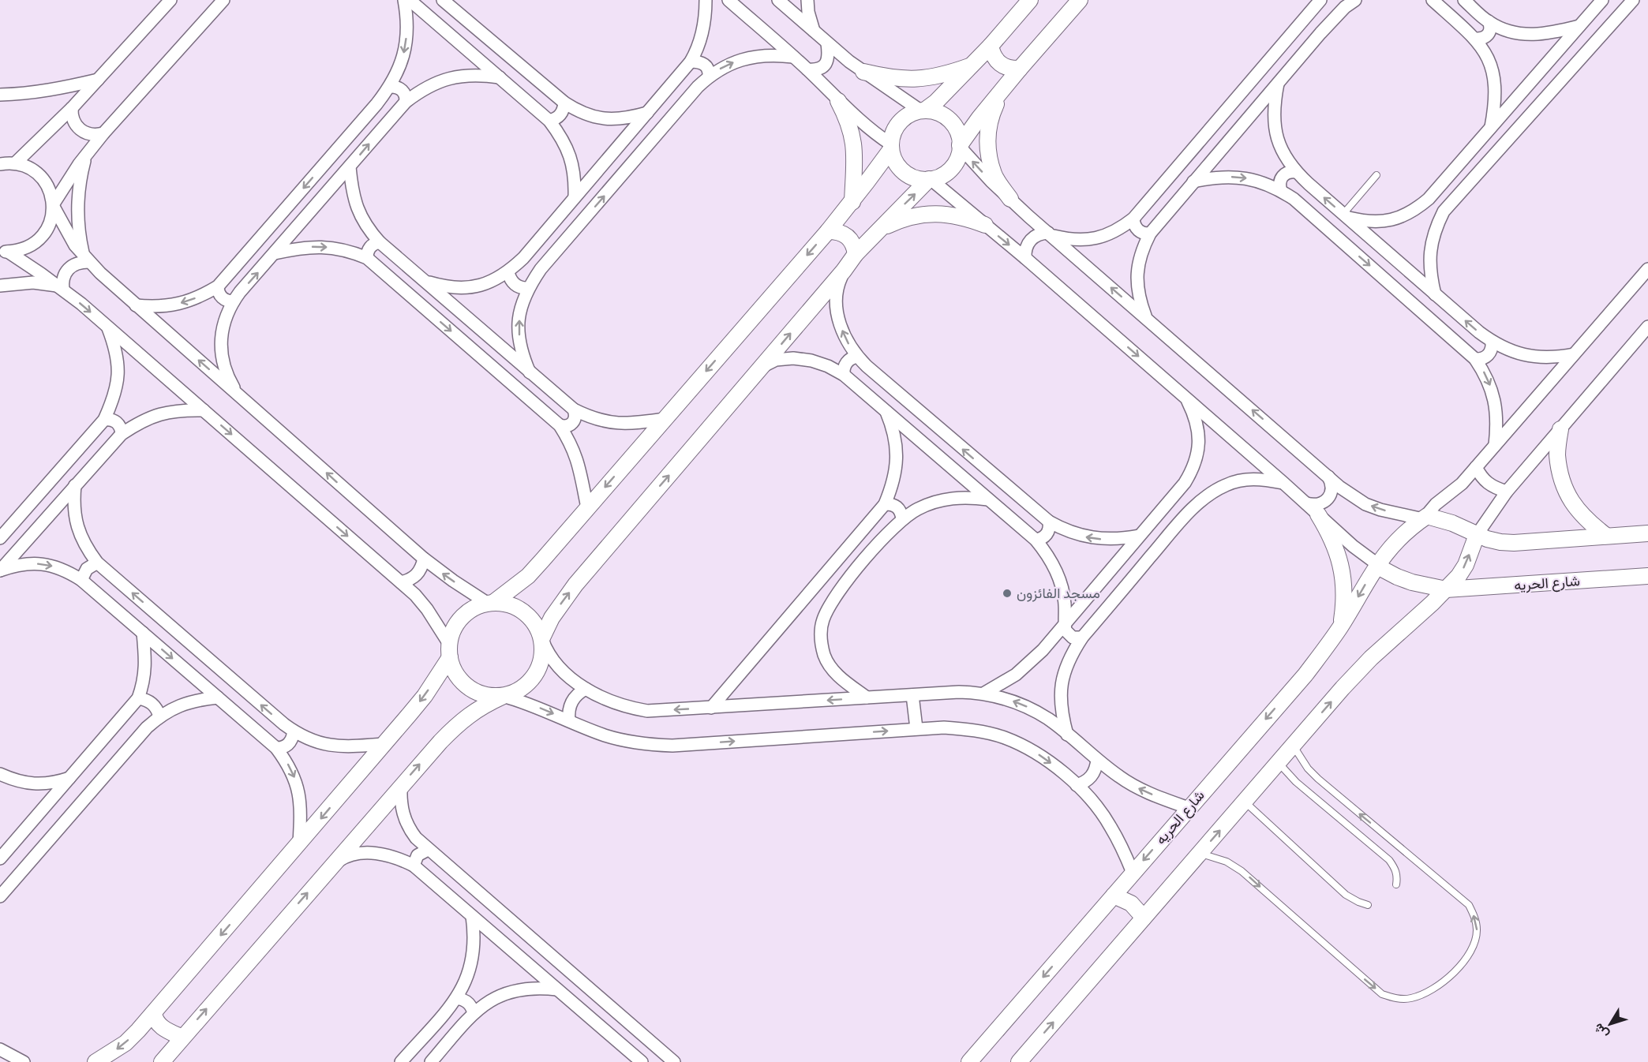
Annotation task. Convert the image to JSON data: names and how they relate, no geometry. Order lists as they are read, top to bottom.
{
  "streets": {
    "street": ["شارع الحريه"]
  },
  "places": ["مسجد الفائزون"],
  "north": "bottom left"
}
